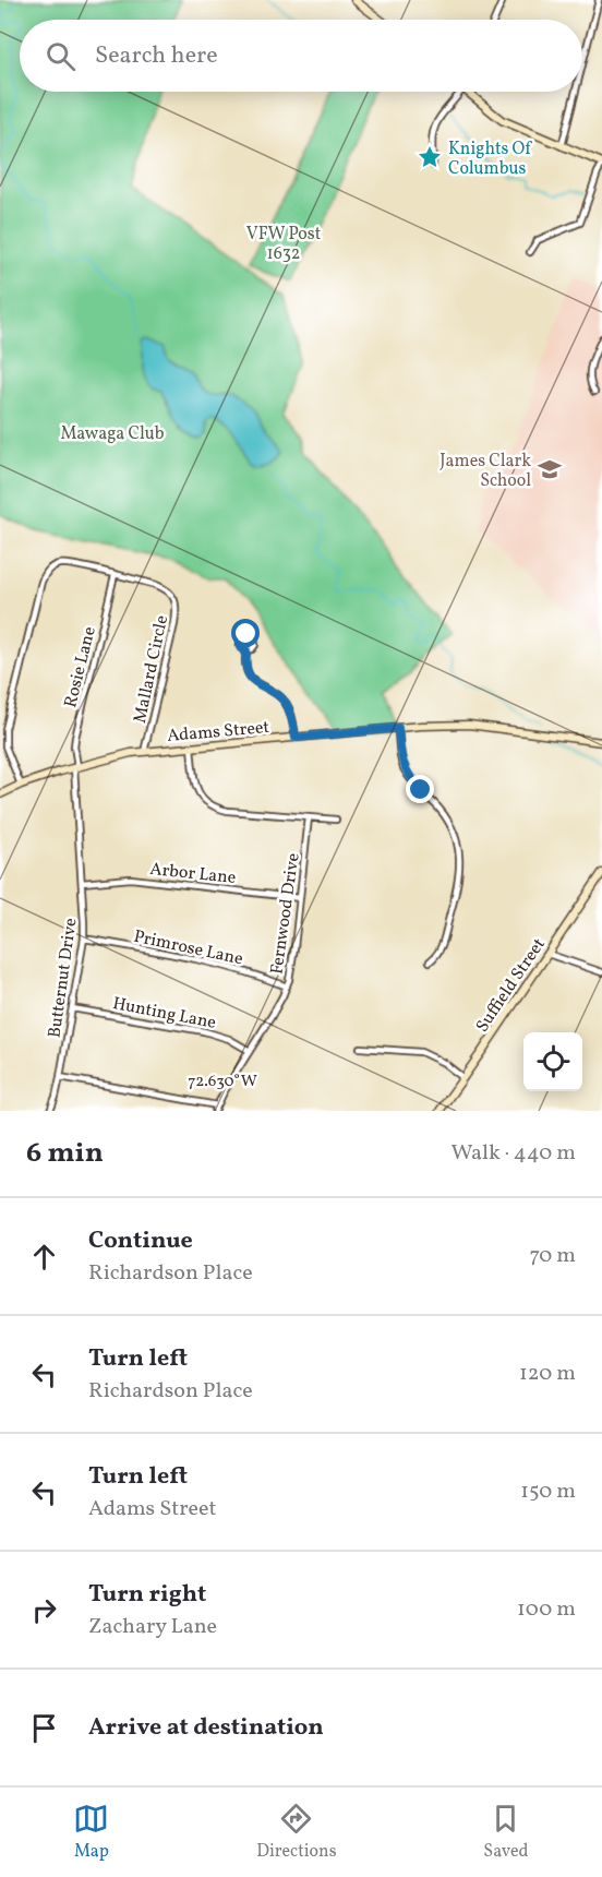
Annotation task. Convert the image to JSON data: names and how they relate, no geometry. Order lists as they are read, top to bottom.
{
  "streets": {
    "street": [
      "Rosie Lane",
      "Mallard Circle",
      "Adams Street",
      "Arbor Lane",
      "Fernwood Drive",
      "Primrose Lane",
      "Butternut Drive",
      "Suffield Street",
      "Hunting Lane"
    ]
  },
  "crossings": [
    ["Rosie Lane", "Mallard Circle"],
    ["Rosie Lane", "Adams Street"],
    ["Rosie Lane", "Butternut Drive"],
    ["Mallard Circle", "Adams Street"],
    ["Adams Street", "Butternut Drive"],
    ["Arbor Lane", "Fernwood Drive"],
    ["Arbor Lane", "Butternut Drive"],
    ["Fernwood Drive", "Primrose Lane"],
    ["Fernwood Drive", "Hunting Lane"],
    ["Primrose Lane", "Butternut Drive"],
    ["Butternut Drive", "Hunting Lane"]
  ],
  "parks": ["VFW Post 1632", "Mawaga Club"],
  "places": {
    "place": ["Knights Of Columbus"],
    "school or university": ["James Clark School"]
  },
  "page": {
    "search": "Search here",
    "heading": ["6 min", "Walk · 440 m"],
    "list": [
      ["Continue", "Richardson Place", "70 m"],
      ["Turn left", "Richardson Place", "120 m"],
      ["Turn left", "Adams Street", "150 m"],
      ["Turn right", "Zachary Lane", "100 m"],
      "Arrive at destination"
    ],
    "nav": ["Map", "Directions", "Saved"]
  },
  "coordinates": ["72.630°W"]
}
